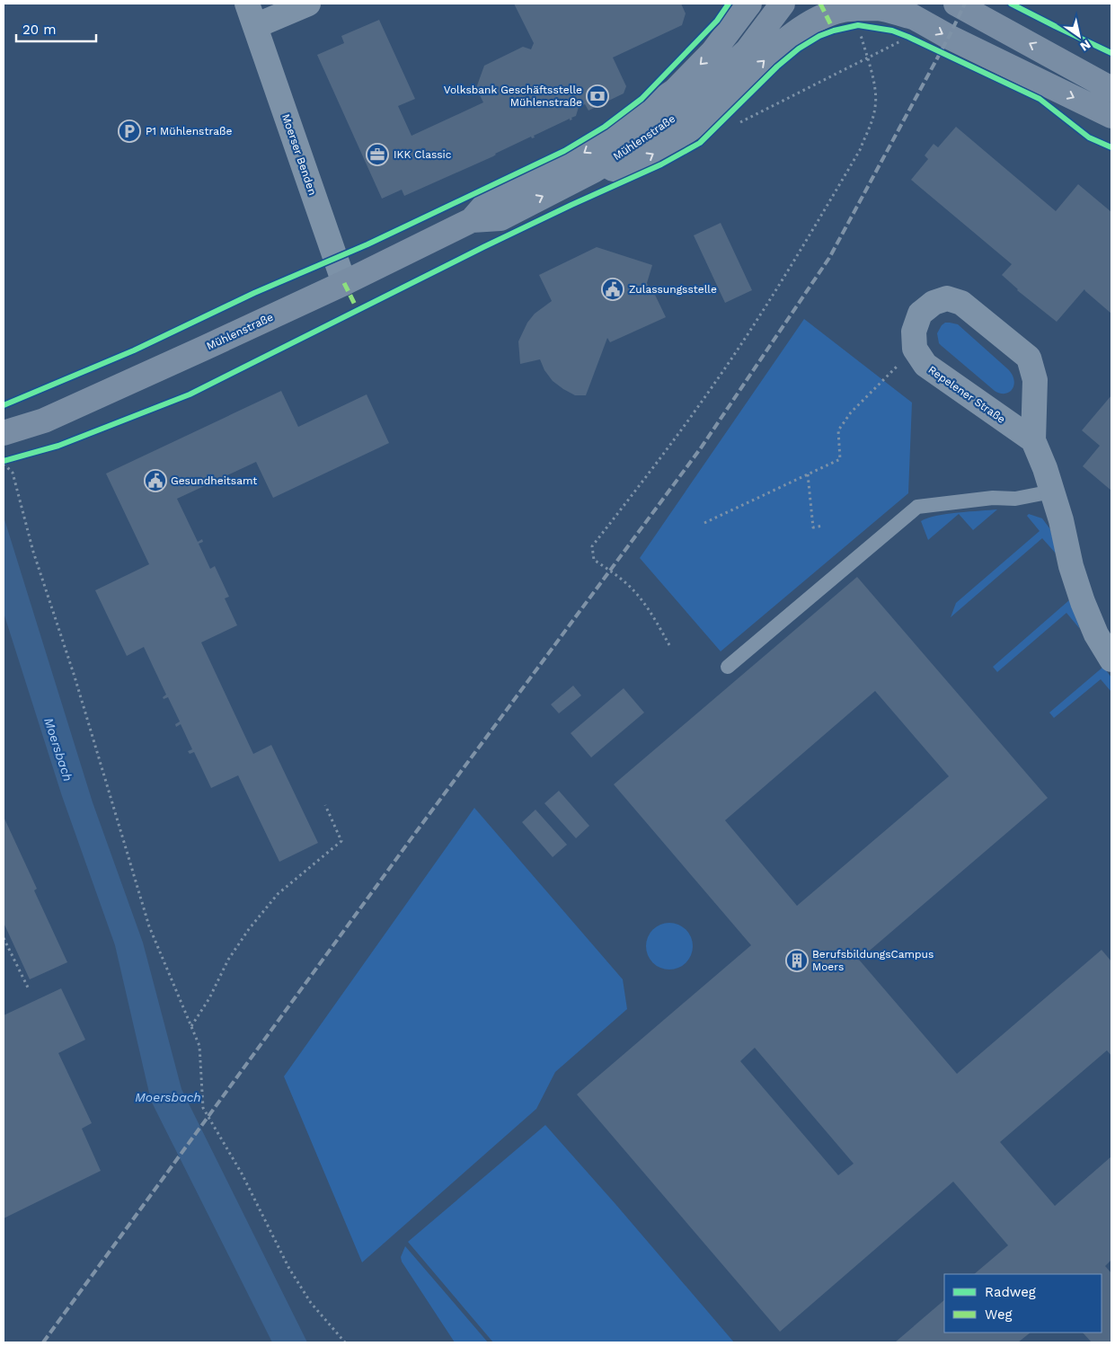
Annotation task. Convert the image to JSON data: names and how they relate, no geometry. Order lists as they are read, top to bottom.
{
  "streets": {
    "main road": ["Mühlenstraße"],
    "street": ["Moerser Benden", "Repelener Straße"]
  },
  "crossings": [
    ["Mühlenstraße", "Moerser Benden"]
  ],
  "water": ["Moersbach"],
  "places": {
    "bank": ["Volksbank Geschäftsstelle Mühlenstraße"],
    "parking": ["P1 Mühlenstraße"],
    "office": ["IKK Classic"],
    "public building": ["Zulassungsstelle", "Gesundheitsamt"],
    "building": ["BerufsbildungsCampus Moers"]
  },
  "legend": ["Radweg", "Weg"],
  "scale_bar": "20 m",
  "north": "bottom right"
}
